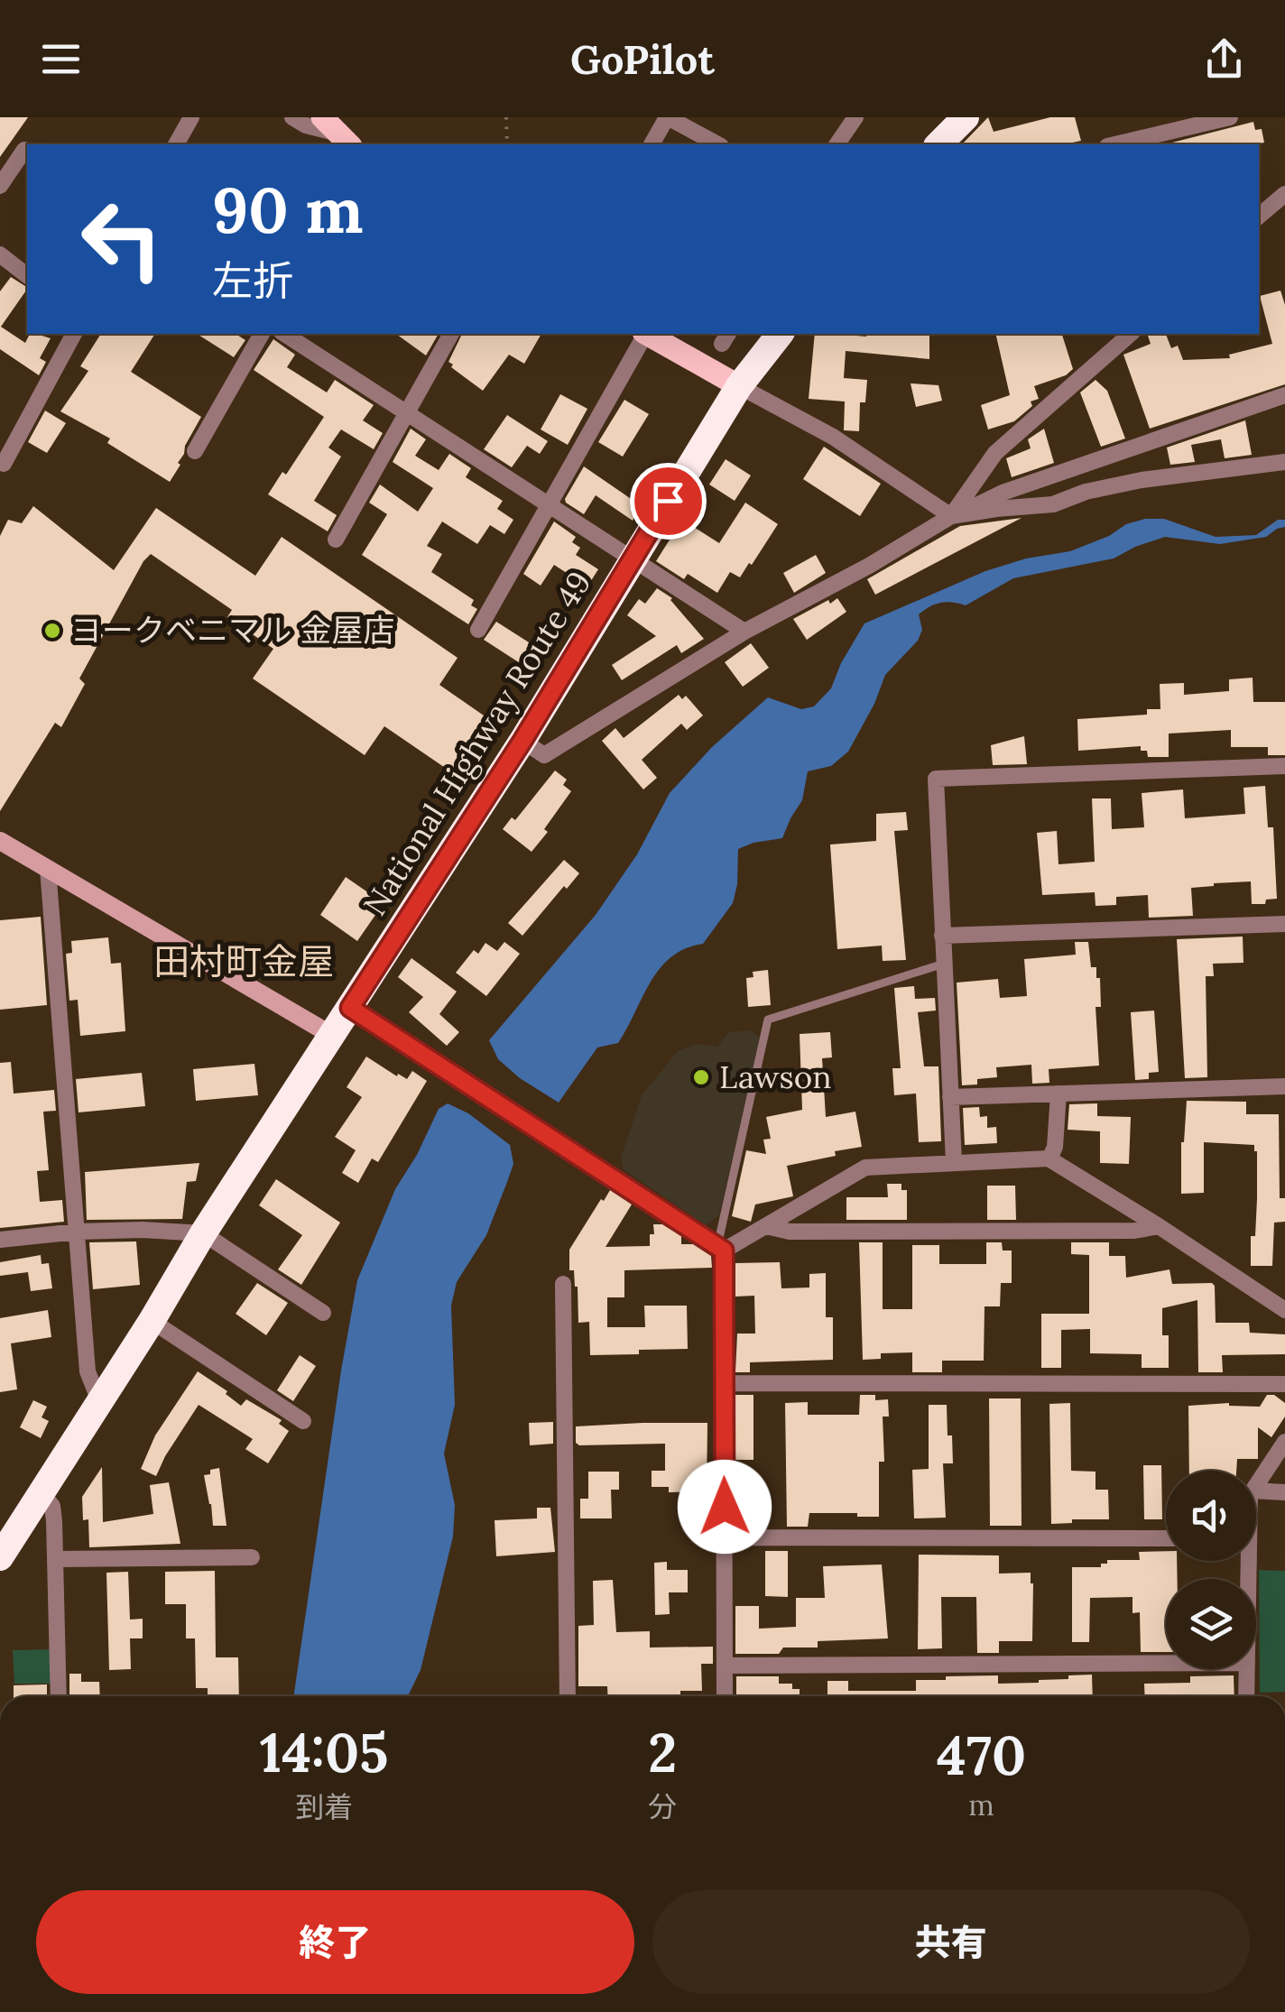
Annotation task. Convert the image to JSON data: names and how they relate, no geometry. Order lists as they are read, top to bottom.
{
  "streets": {
    "highway": ["National Highway Route 49"]
  },
  "districts": ["田村町金屋"],
  "places": ["ヨークベニマル 金屋店", "Lawson"],
  "page": {
    "header": "GoPilot",
    "turn": ["90 m", "左折"],
    "eta": [
      "14:05",
      "到着",
      "2",
      "分",
      "470",
      "m"
    ],
    "buttons": ["終了", "共有"]
  }
}
